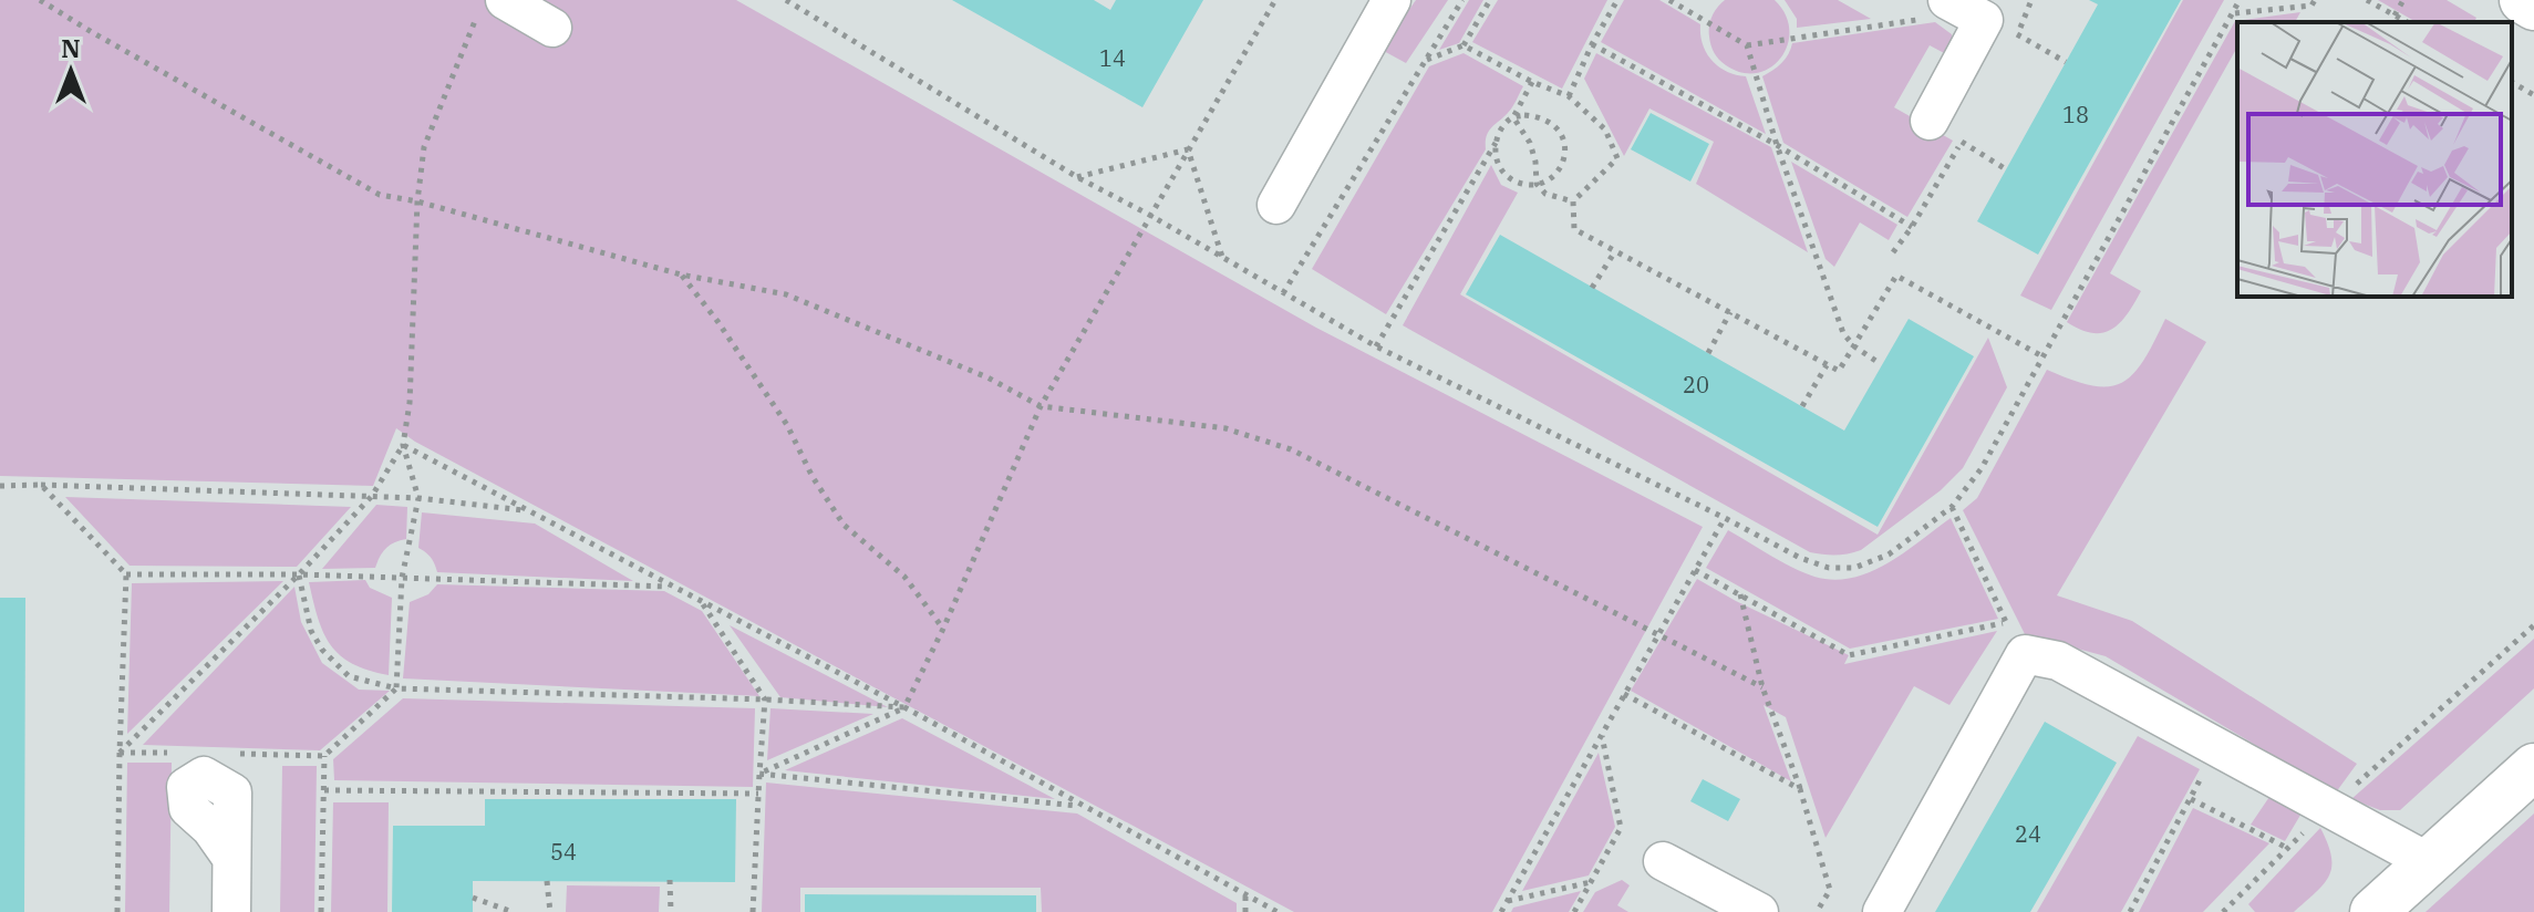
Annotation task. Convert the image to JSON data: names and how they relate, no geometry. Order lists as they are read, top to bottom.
{
  "house_numbers": [
    "14",
    "18",
    "20",
    "24",
    "54"
  ],
  "north": "top"
}
